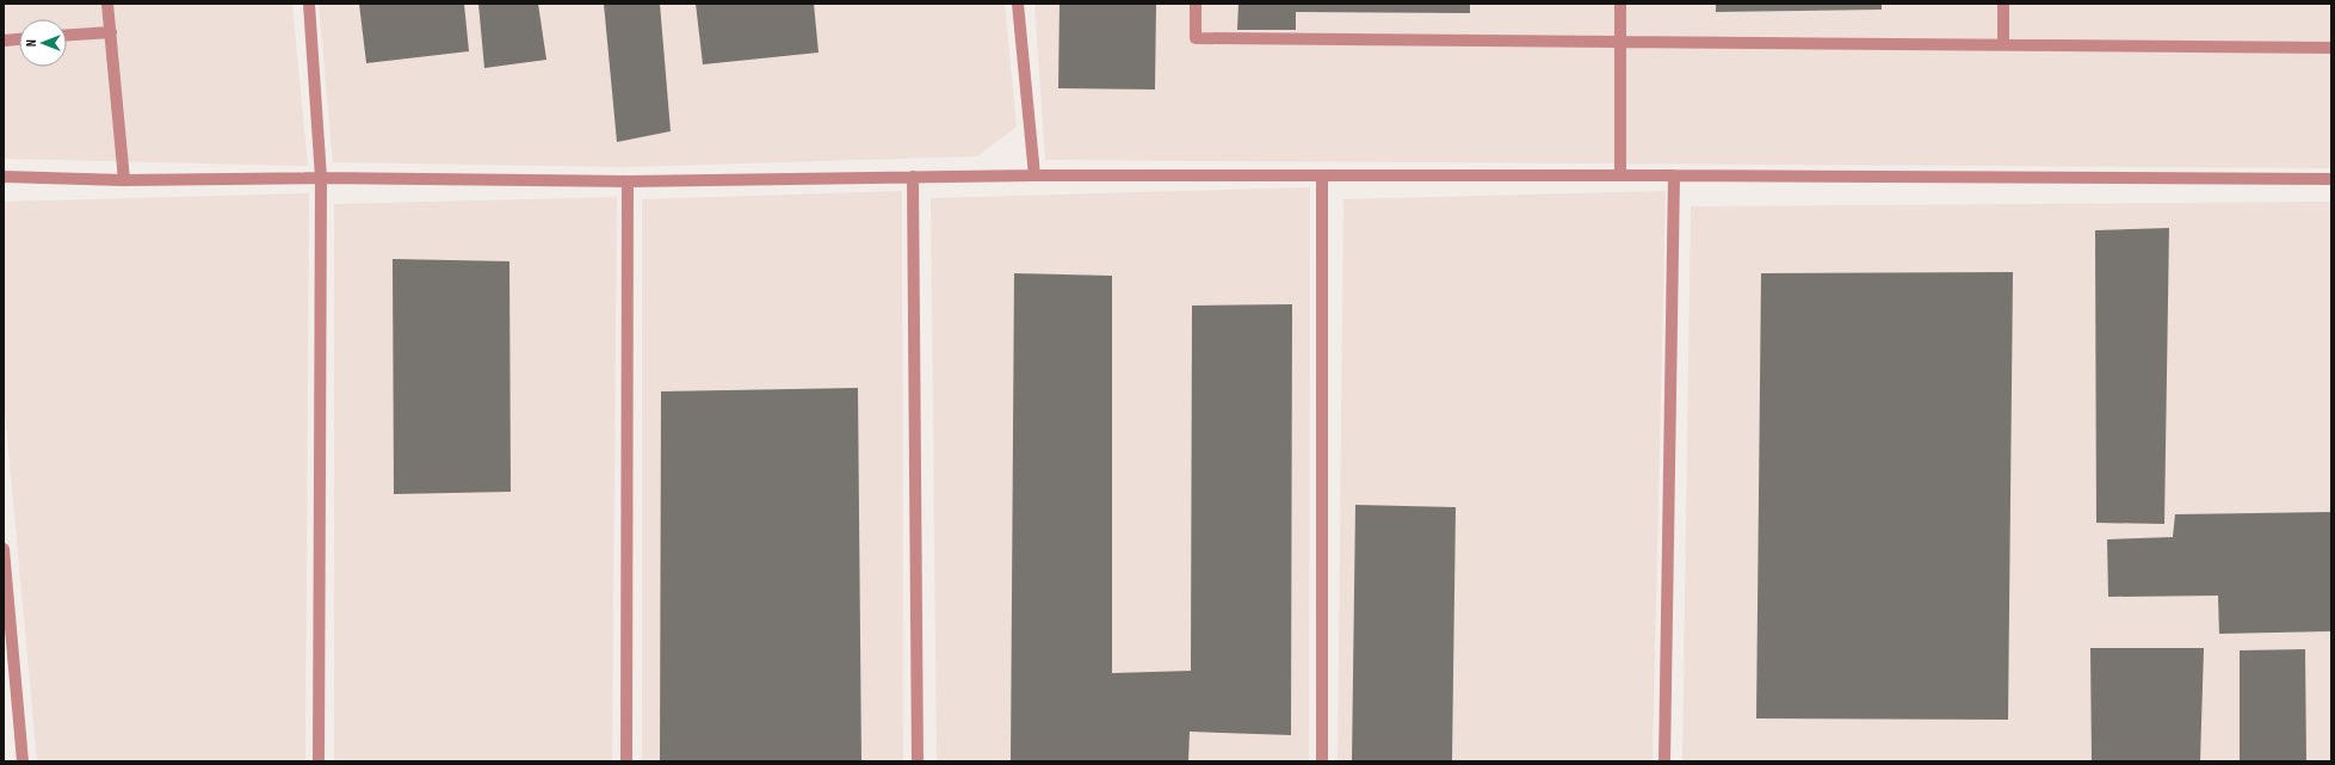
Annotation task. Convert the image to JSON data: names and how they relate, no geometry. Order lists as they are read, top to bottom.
{
  "north": "left"
}
